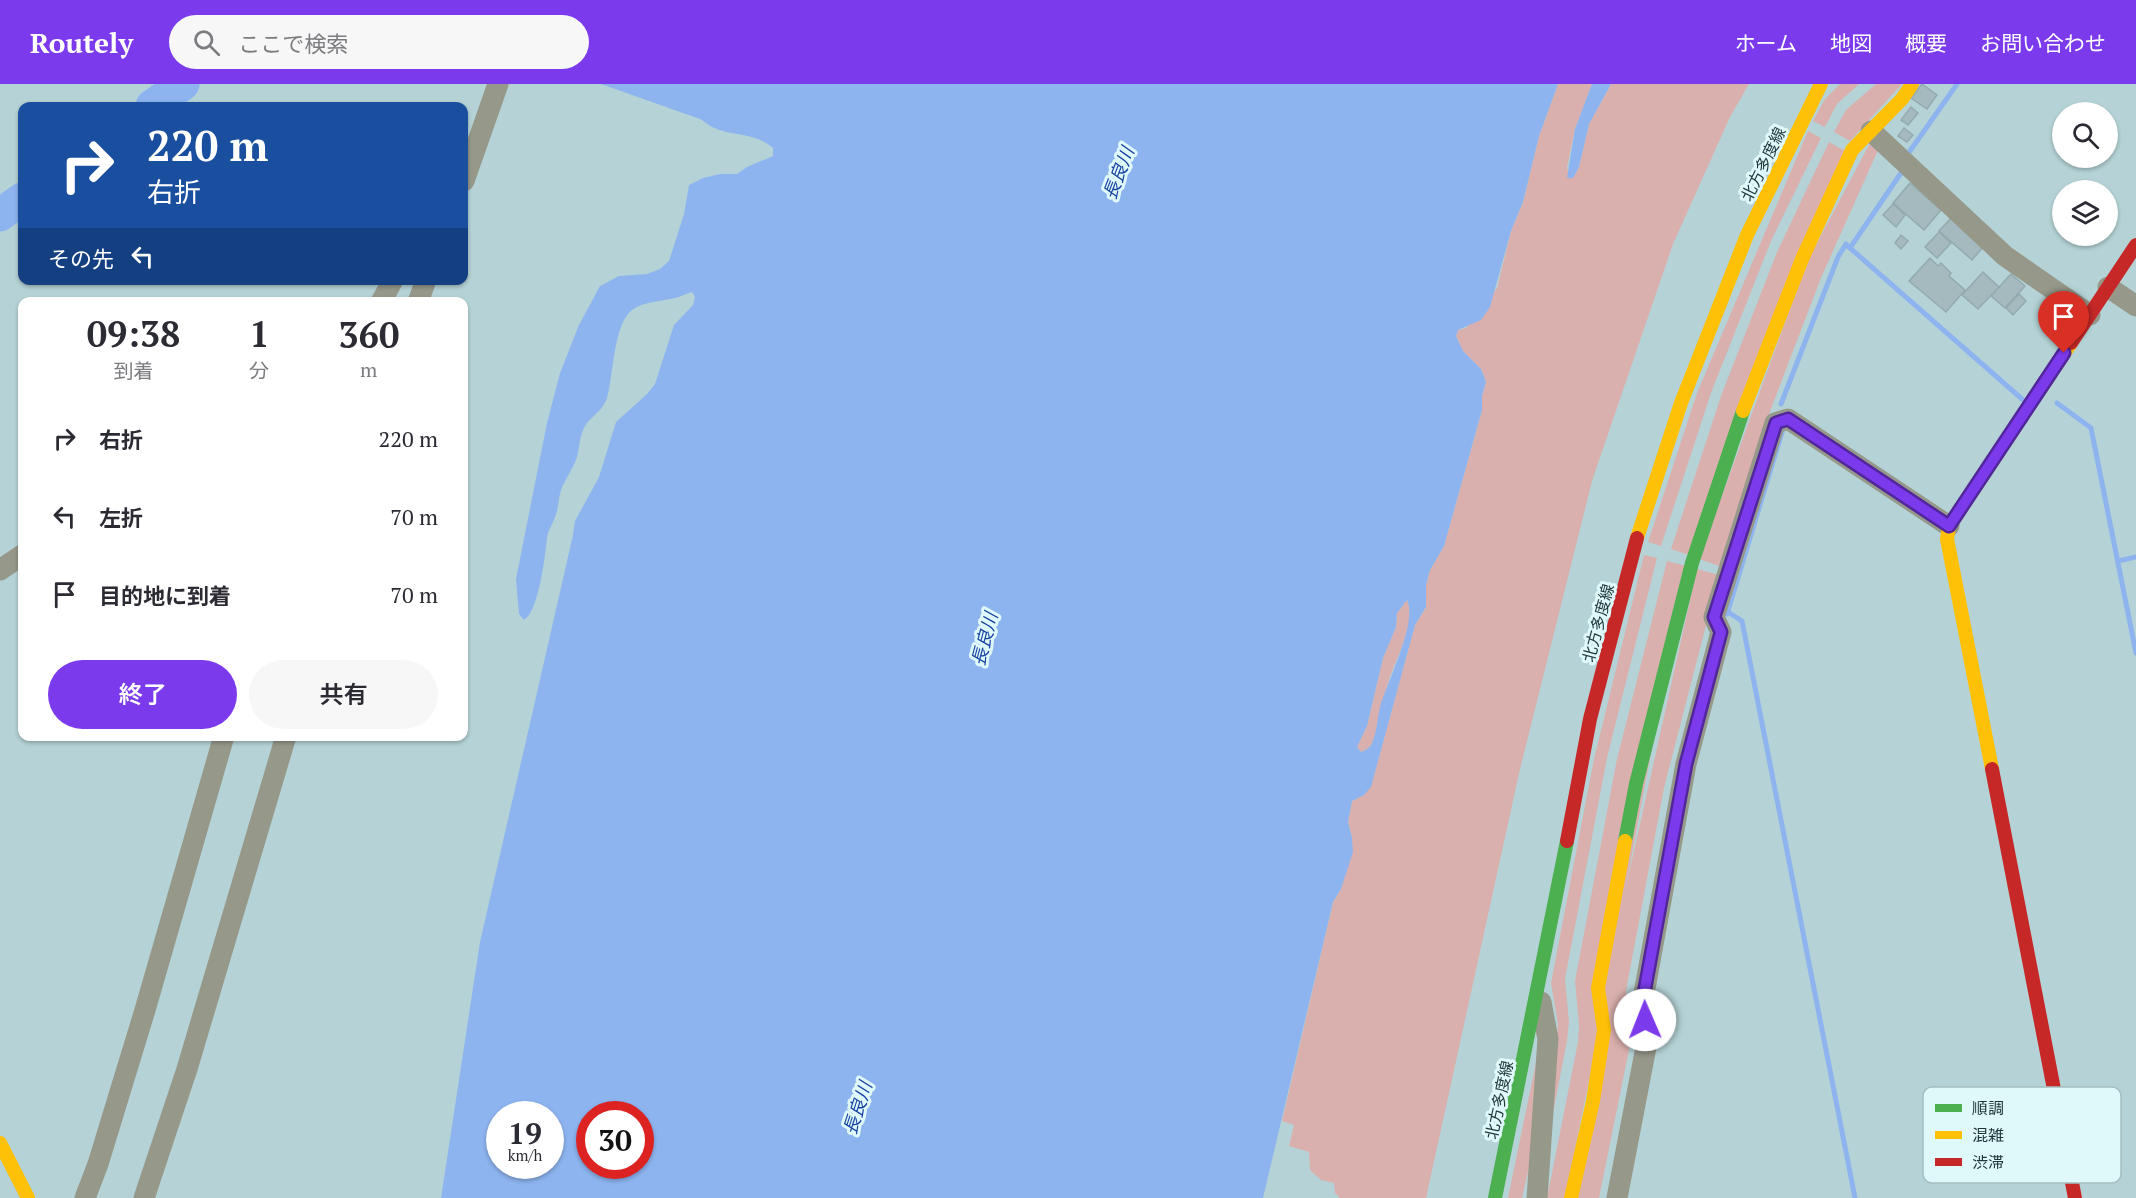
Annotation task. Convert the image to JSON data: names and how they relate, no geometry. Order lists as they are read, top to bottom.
{
  "streets": {
    "street": ["北方多度線"]
  },
  "water": ["長良川"],
  "legend": ["順調", "混雑", "渋滞"],
  "page": {
    "header": "Routely",
    "search": "ここで検索",
    "nav": [
      "ホーム",
      "地図",
      "概要",
      "お問い合わせ"
    ],
    "turn": ["220 m", "右折"],
    "then": "その先",
    "eta": [
      "09:38",
      "到着",
      "1",
      "分",
      "360",
      "m"
    ],
    "list": [
      {
        "name": "右折",
        "value": "220 m"
      },
      {
        "name": "左折",
        "value": "70 m"
      },
      {
        "name": "目的地に到着",
        "value": "70 m"
      }
    ],
    "buttons": ["終了", "共有"],
    "speed": "19 km/h",
    "limit": "30"
  }
}
